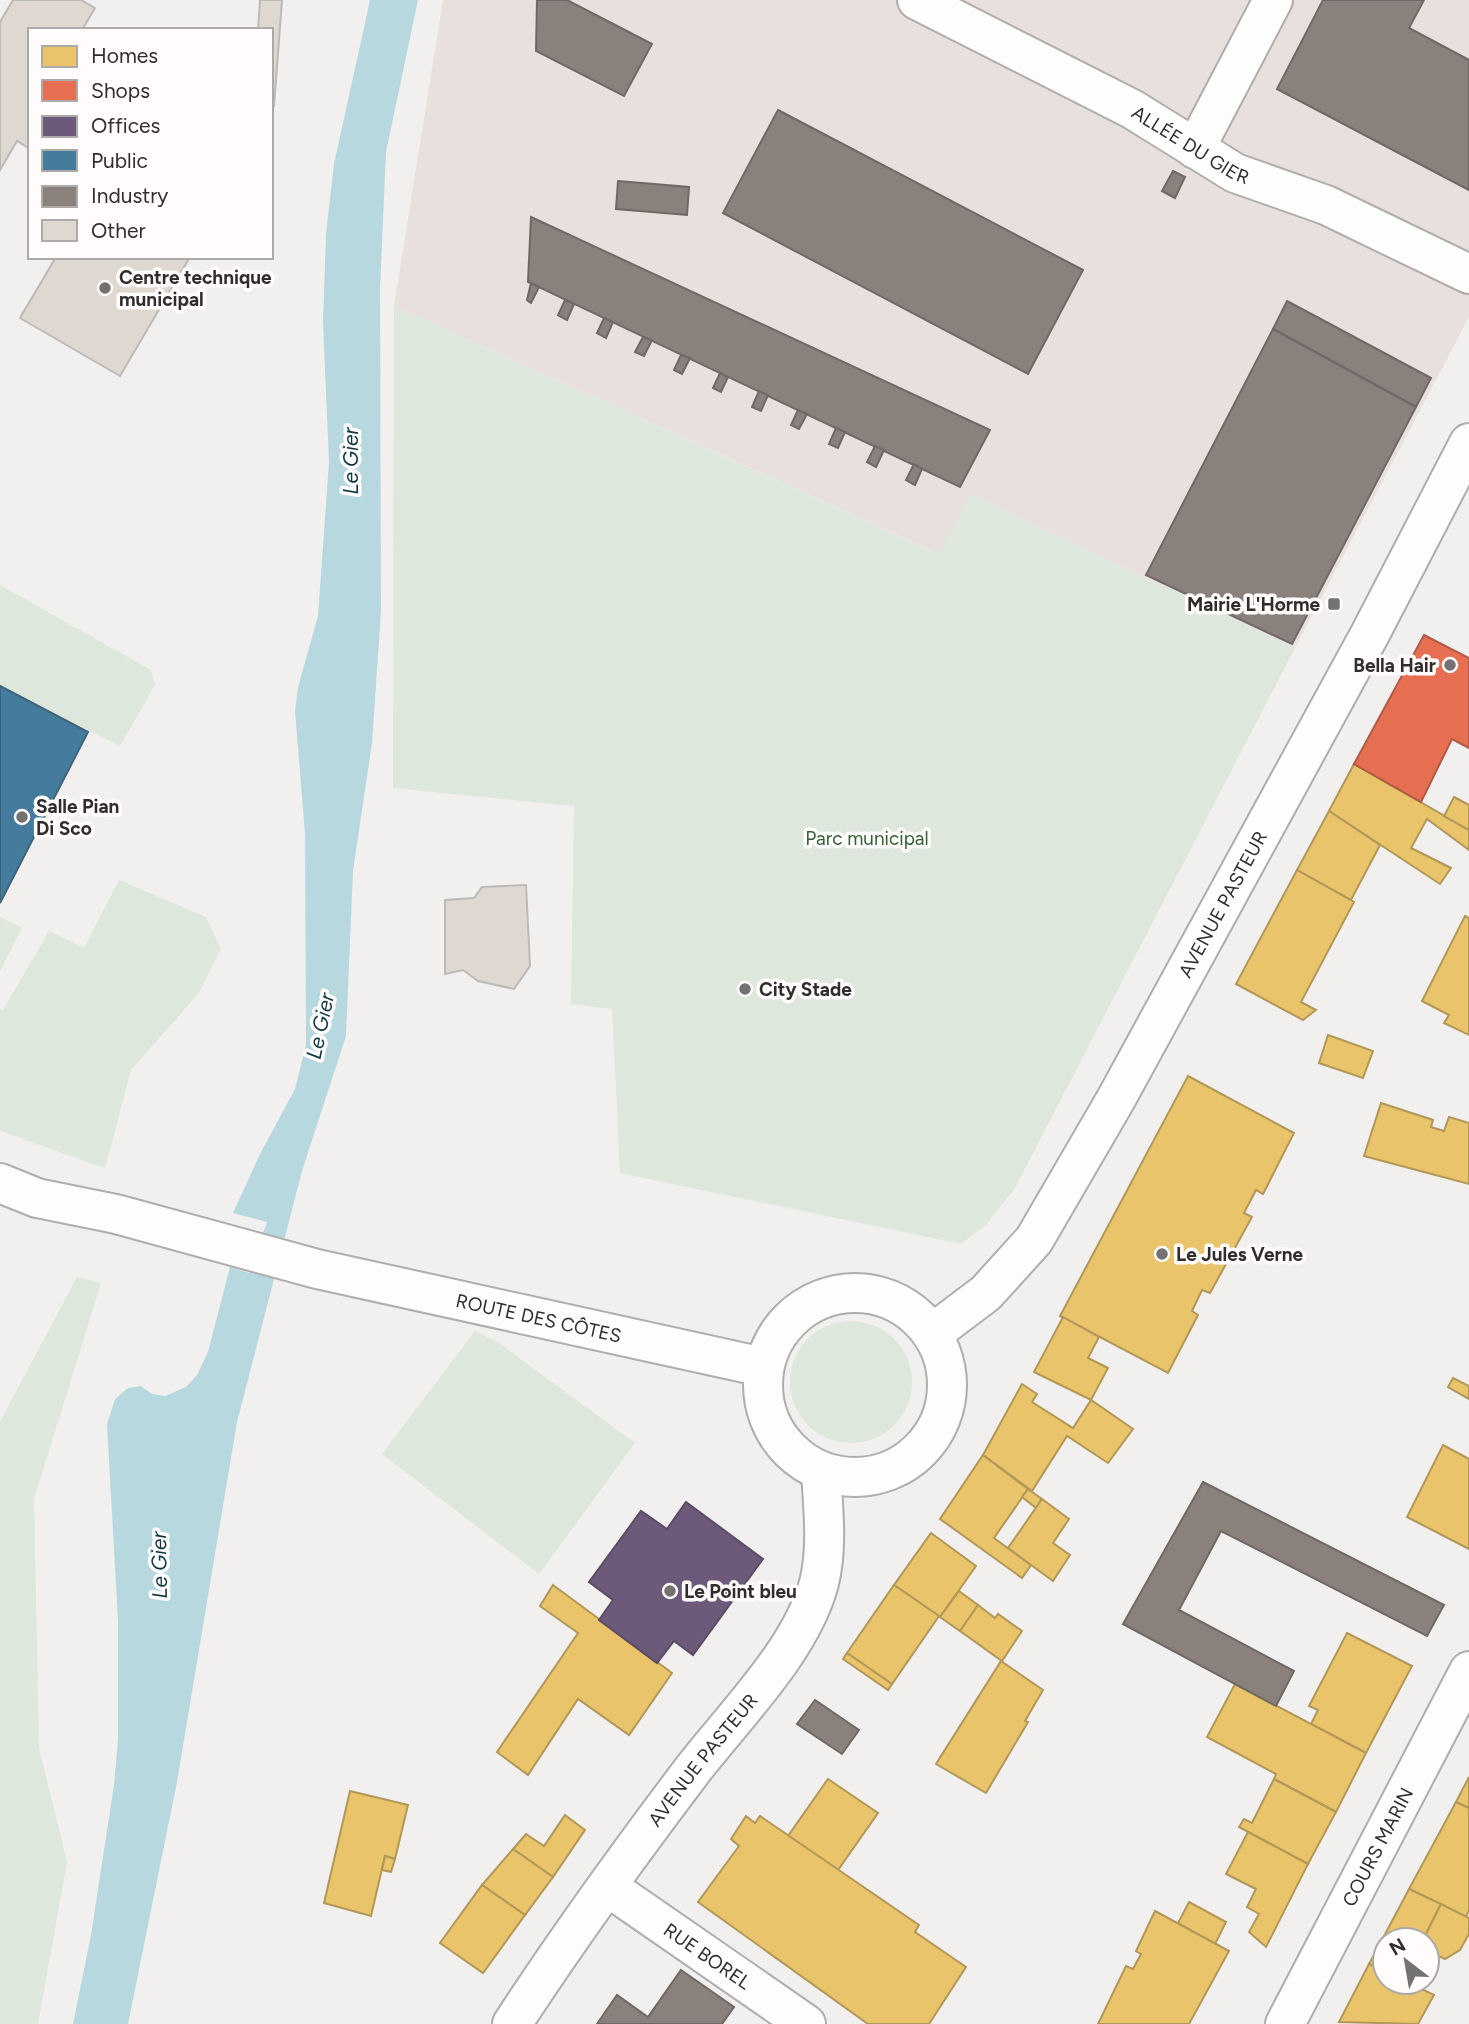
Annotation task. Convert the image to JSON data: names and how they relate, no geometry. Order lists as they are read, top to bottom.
{
  "streets": {
    "main road": [
      "ALLÉE DU GIER",
      "AVENUE PASTEUR",
      "ROUTE DES CÔTES",
      "COURS MARIN",
      "RUE BOREL"
    ]
  },
  "crossings": [
    ["AVENUE PASTEUR", "ROUTE DES CÔTES"],
    ["AVENUE PASTEUR", "RUE BOREL"]
  ],
  "water": ["Le Gier"],
  "parks": ["Parc municipal"],
  "places": {
    "other": [
      "Centre technique municipal",
      "Bella Hair",
      "Salle Pian Di Sco",
      "City Stade",
      "Le Jules Verne",
      "Le Point bleu"
    ],
    "transit": ["Mairie L'Horme"]
  },
  "legend": [
    "Homes",
    "Shops",
    "Offices",
    "Public",
    "Industry",
    "Other"
  ],
  "north": "top left"
}
